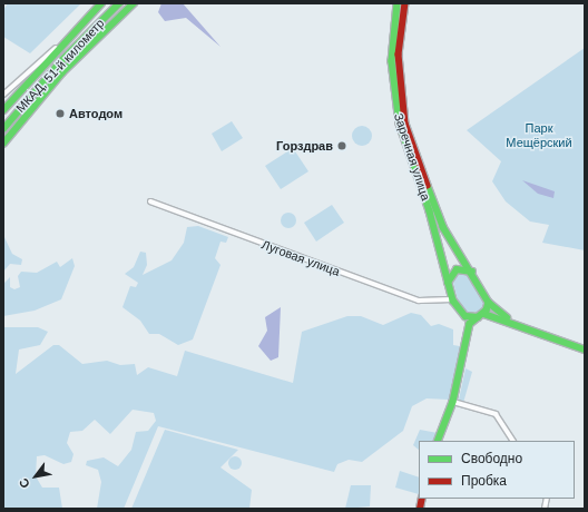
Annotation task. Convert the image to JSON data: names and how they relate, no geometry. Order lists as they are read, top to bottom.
{
  "streets": {
    "main road": ["МКАД, 51-й километр", "Заречная улица"],
    "street": ["Луговая улица"]
  },
  "crossings": [
    ["Заречная улица", "Луговая улица"]
  ],
  "parks": ["Парк Мещёрский"],
  "places": ["Автодом", "Горздрав"],
  "legend": ["Свободно", "Пробка"],
  "north": "bottom left"
}
